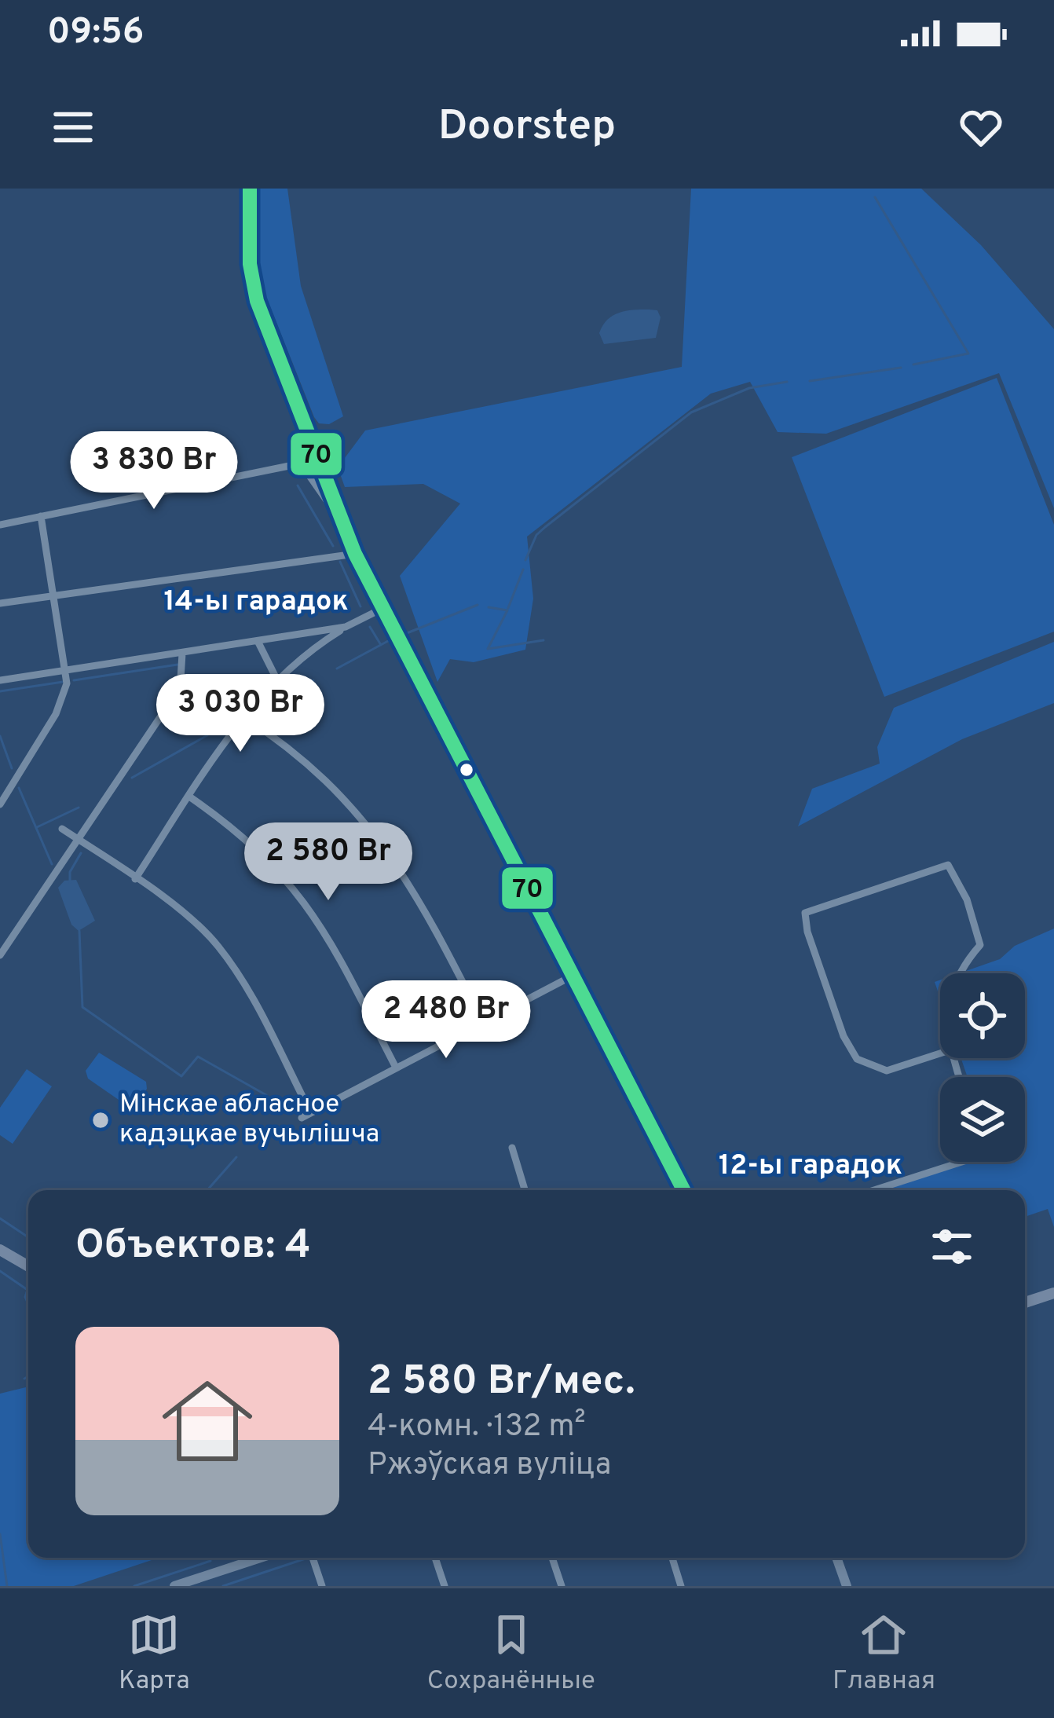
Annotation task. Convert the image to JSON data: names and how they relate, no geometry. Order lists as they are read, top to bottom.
{
  "districts": ["14-ы гарадок", "12-ы гарадок"],
  "places": ["Мінскае абласное кадэцкае вучылішча"],
  "lines": ["transit line 70"],
  "page": {
    "status": "09:56",
    "header": "Doorstep",
    "price": [
      "3 830 Br",
      "3 030 Br",
      "2 580 Br",
      "2 480 Br"
    ],
    "heading": "Объектов: 4",
    "list": [
      {
        "name": "2 580 Br/мес.",
        "note": "4-комн. · 132 m² · Ржэўская вуліца"
      }
    ],
    "tabs": ["Карта", "Сохранённые", "Главная"]
  }
}
